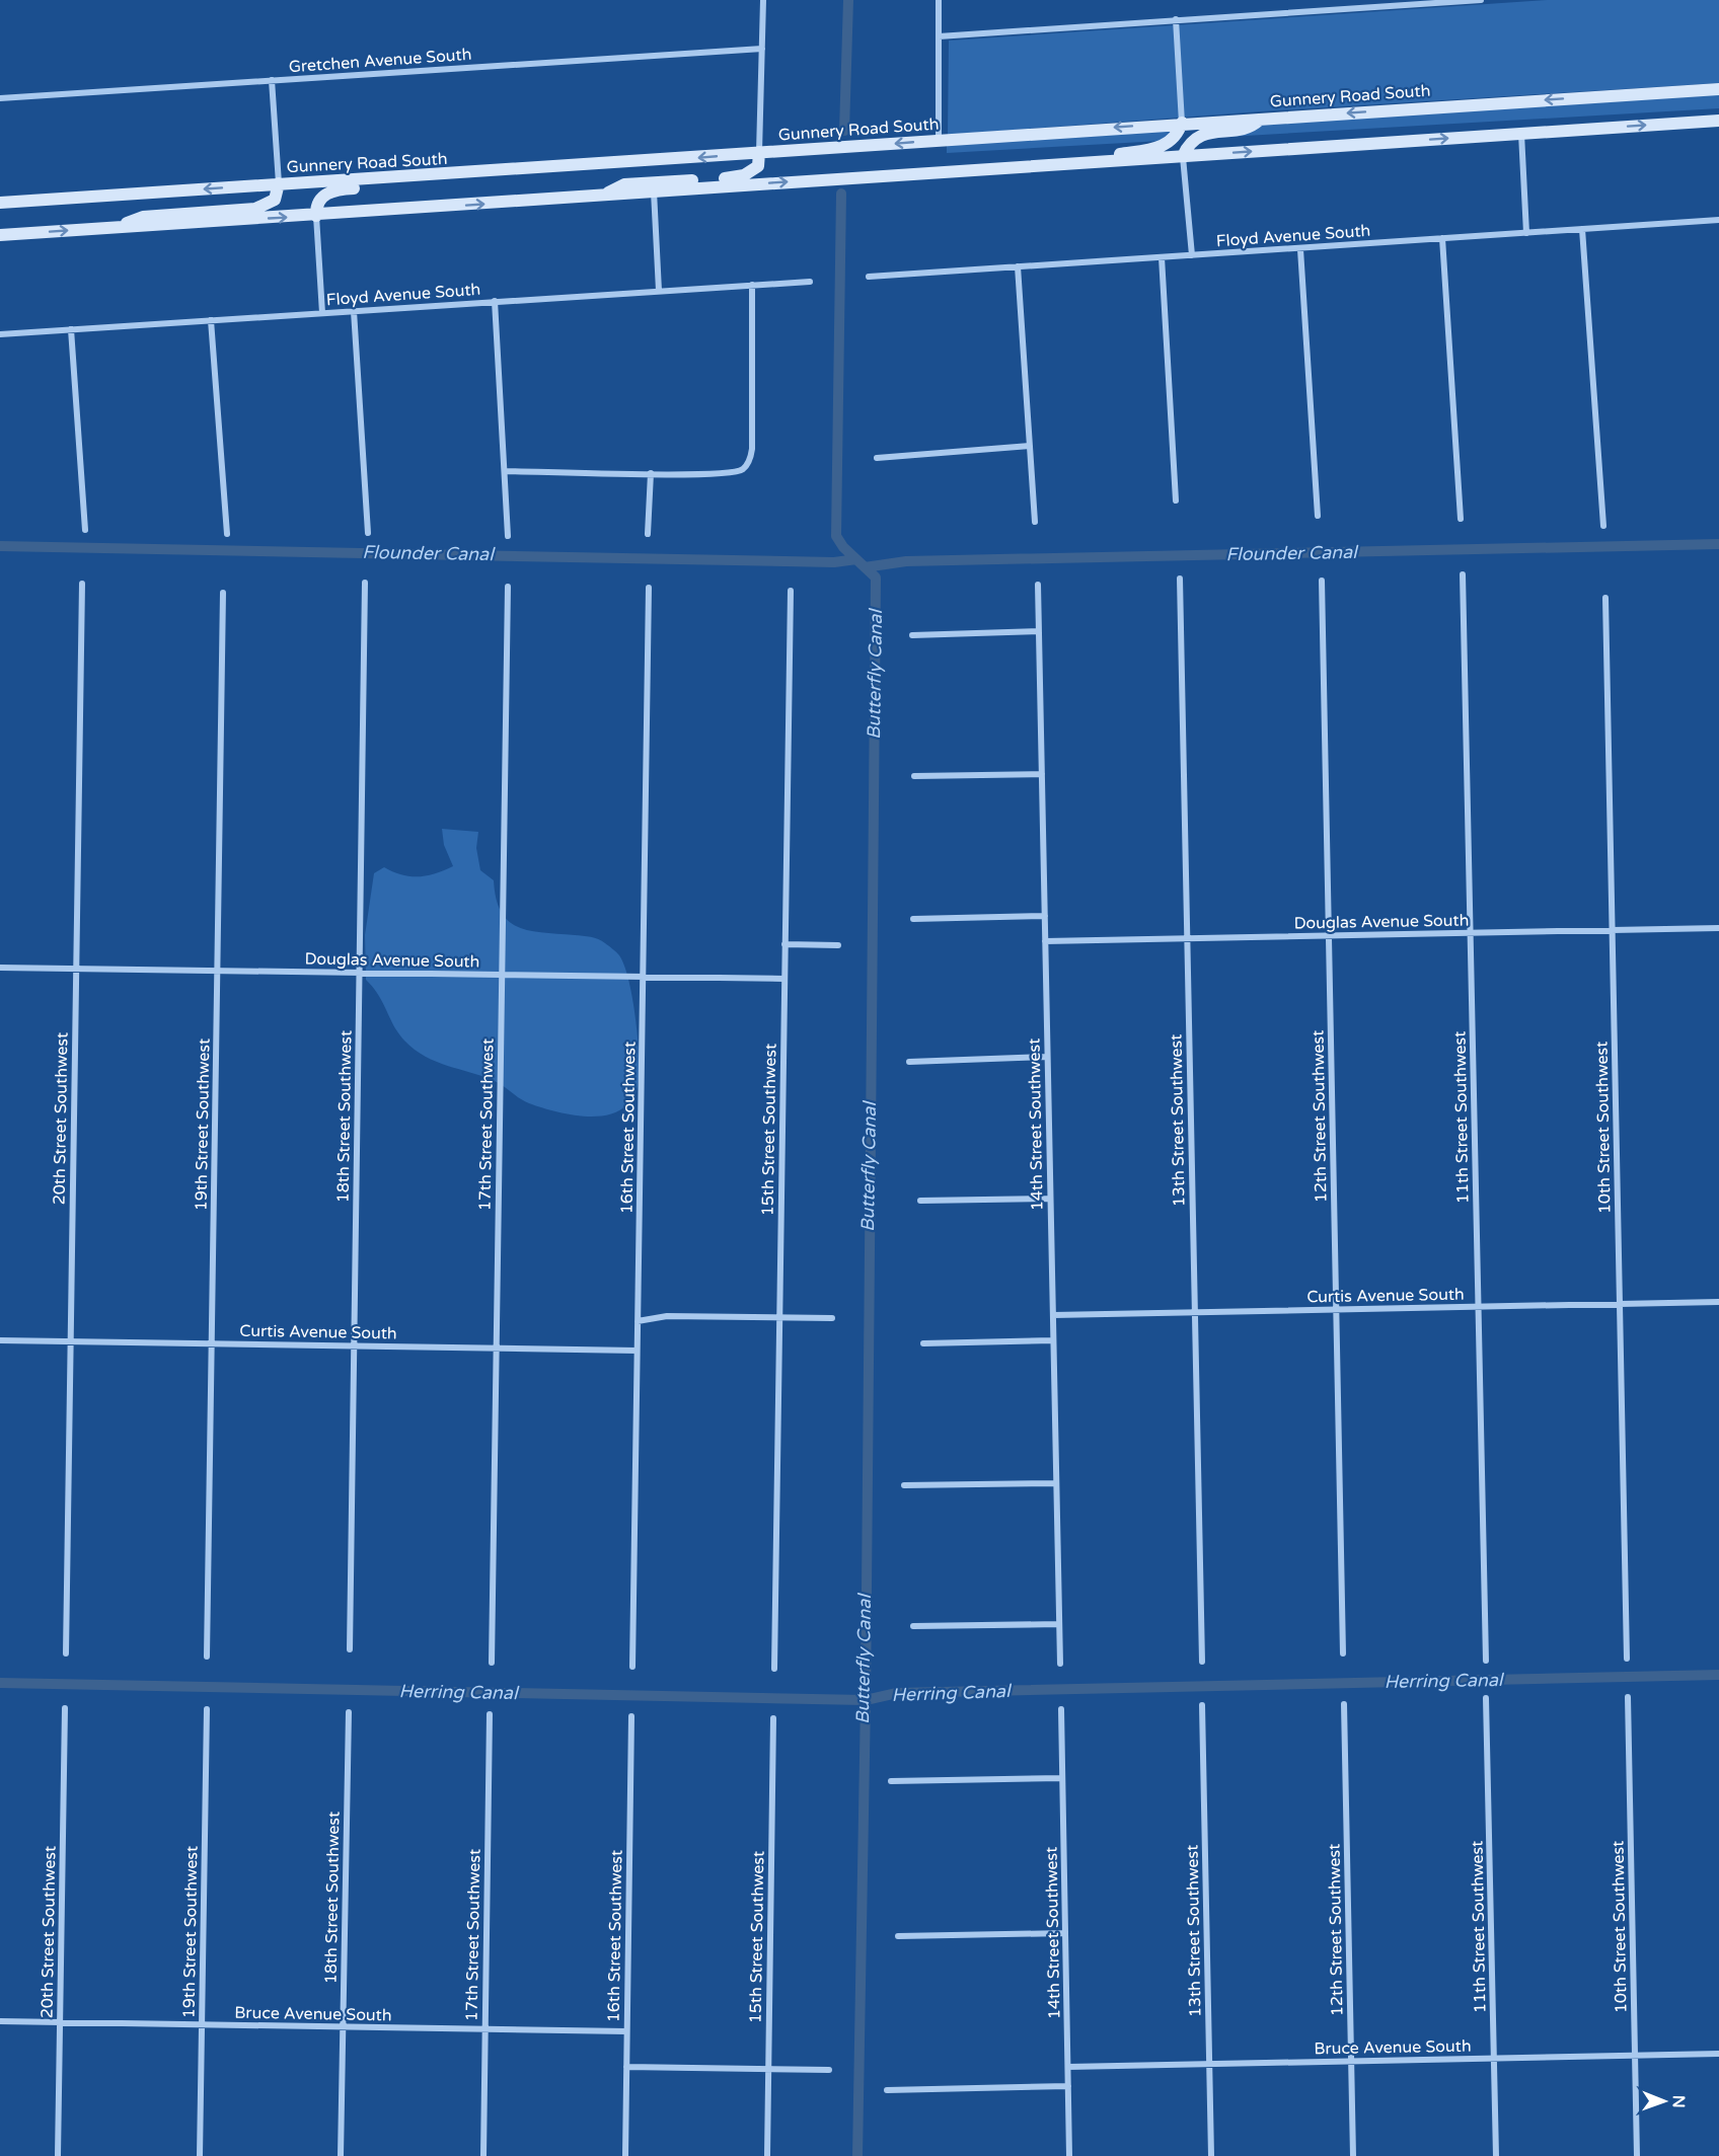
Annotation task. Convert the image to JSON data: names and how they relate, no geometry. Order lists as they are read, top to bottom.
{
  "streets": {
    "main road": ["Gunnery Road South"],
    "street": [
      "Gretchen Avenue South",
      "Floyd Avenue South",
      "Douglas Avenue South",
      "18th Street Southwest",
      "12th Street Southwest",
      "11th Street Southwest",
      "20th Street Southwest",
      "13th Street Southwest",
      "19th Street Southwest",
      "17th Street Southwest",
      "14th Street Southwest",
      "16th Street Southwest",
      "10th Street Southwest",
      "15th Street Southwest",
      "Curtis Avenue South",
      "Bruce Avenue South"
    ]
  },
  "crossings": [
    ["Douglas Avenue South", "18th Street Southwest"],
    ["Douglas Avenue South", "12th Street Southwest"],
    ["Douglas Avenue South", "11th Street Southwest"],
    ["Douglas Avenue South", "20th Street Southwest"],
    ["Douglas Avenue South", "13th Street Southwest"],
    ["Douglas Avenue South", "19th Street Southwest"],
    ["Douglas Avenue South", "17th Street Southwest"],
    ["Douglas Avenue South", "14th Street Southwest"],
    ["Douglas Avenue South", "16th Street Southwest"],
    ["Douglas Avenue South", "10th Street Southwest"],
    ["Douglas Avenue South", "15th Street Southwest"],
    ["18th Street Southwest", "Curtis Avenue South"],
    ["18th Street Southwest", "Bruce Avenue South"],
    ["12th Street Southwest", "Curtis Avenue South"],
    ["12th Street Southwest", "Bruce Avenue South"],
    ["11th Street Southwest", "Curtis Avenue South"],
    ["11th Street Southwest", "Bruce Avenue South"],
    ["20th Street Southwest", "Curtis Avenue South"],
    ["20th Street Southwest", "Bruce Avenue South"],
    ["13th Street Southwest", "Curtis Avenue South"],
    ["13th Street Southwest", "Bruce Avenue South"],
    ["19th Street Southwest", "Curtis Avenue South"],
    ["19th Street Southwest", "Bruce Avenue South"],
    ["17th Street Southwest", "Curtis Avenue South"],
    ["17th Street Southwest", "Bruce Avenue South"],
    ["14th Street Southwest", "Curtis Avenue South"],
    ["14th Street Southwest", "Bruce Avenue South"],
    ["16th Street Southwest", "Curtis Avenue South"],
    ["16th Street Southwest", "Bruce Avenue South"],
    ["10th Street Southwest", "Curtis Avenue South"],
    ["10th Street Southwest", "Bruce Avenue South"]
  ],
  "water": ["Flounder Canal", "Butterfly Canal", "Herring Canal"],
  "north": "right"
}
